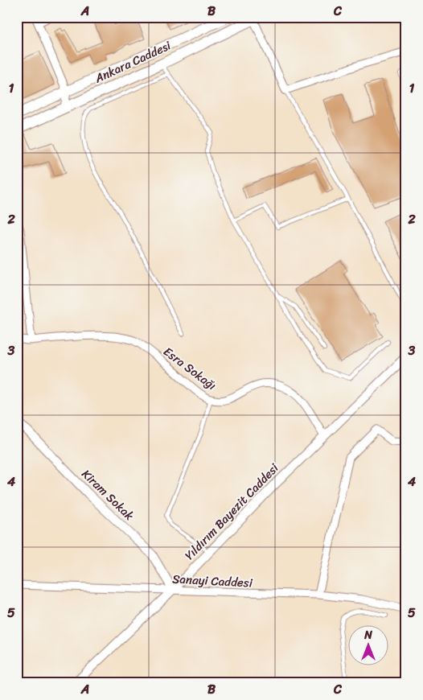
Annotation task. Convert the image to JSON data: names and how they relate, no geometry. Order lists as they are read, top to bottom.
{
  "streets": {
    "main road": ["Ankara Caddesi"],
    "street": [
      "Esra Sokağı",
      "Kiram Sokak",
      "Yıldırım Bayezit Caddesi",
      "Sanayi Caddesi"
    ]
  },
  "crossings": [
    ["Esra Sokağı", "Yıldırım Bayezit Caddesi"],
    ["Kiram Sokak", "Yıldırım Bayezit Caddesi"],
    ["Kiram Sokak", "Sanayi Caddesi"],
    ["Yıldırım Bayezit Caddesi", "Sanayi Caddesi"]
  ],
  "north": "top",
  "grid": {
    "columns": ["A", "B", "C"],
    "rows": [
      "1",
      "2",
      "3",
      "4",
      "5"
    ]
  }
}
